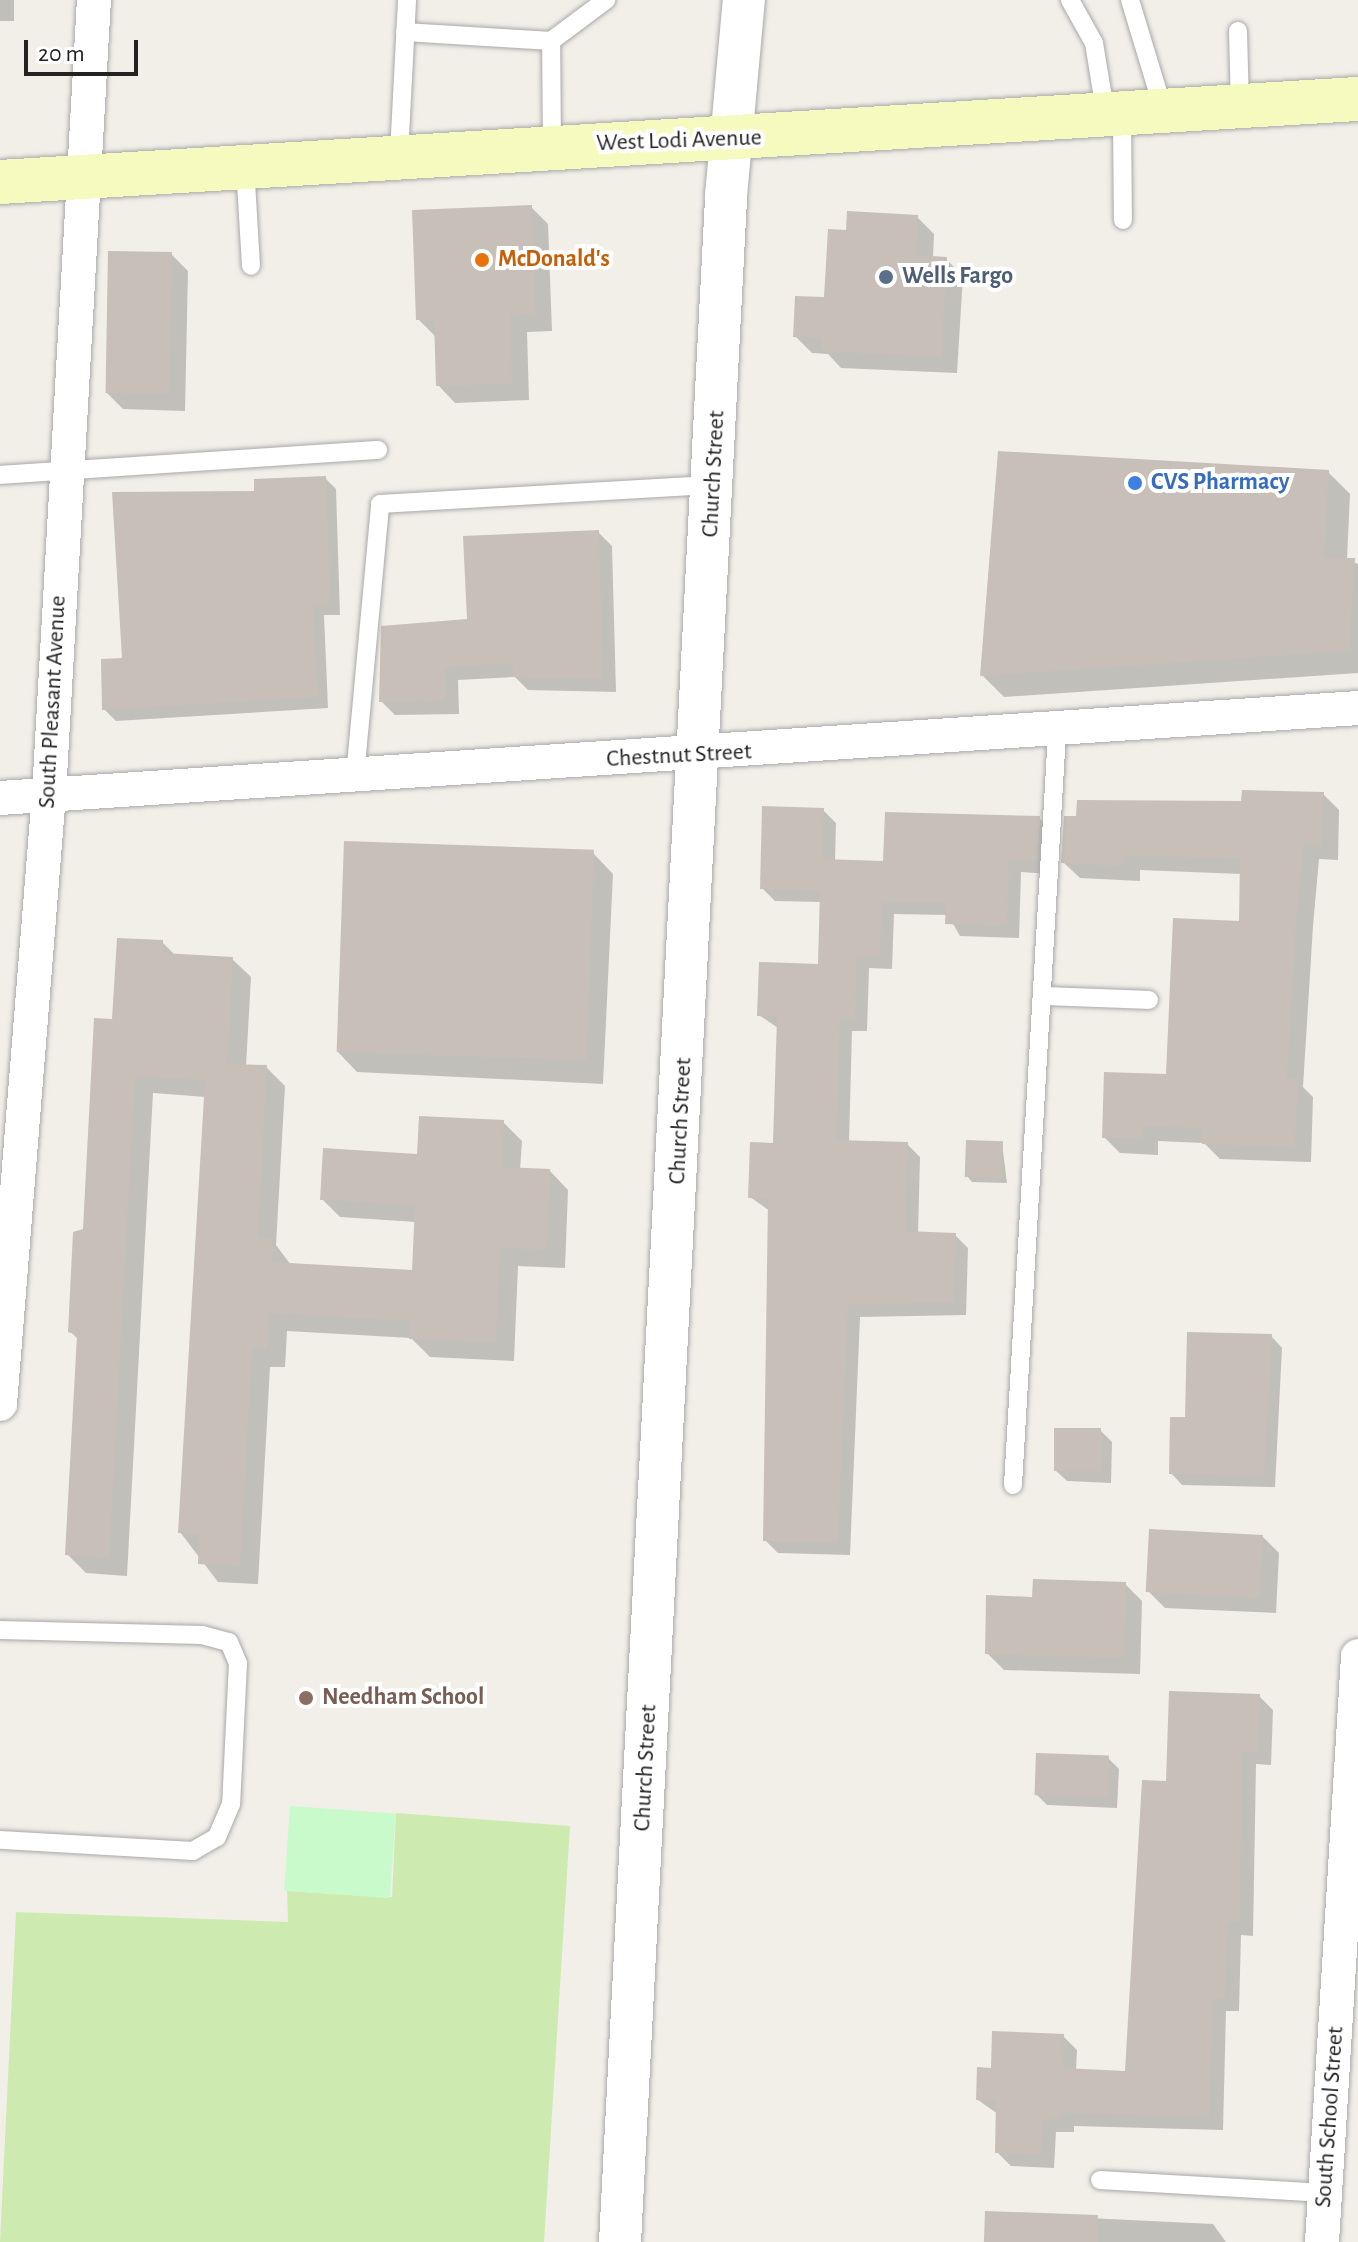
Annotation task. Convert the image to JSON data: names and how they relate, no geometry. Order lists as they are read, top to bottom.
{
  "streets": {
    "main road": ["West Lodi Avenue"],
    "street": [
      "Church Street",
      "South Pleasant Avenue",
      "Chestnut Street",
      "South School Street"
    ]
  },
  "crossings": [
    ["West Lodi Avenue", "Church Street"],
    ["West Lodi Avenue", "South Pleasant Avenue"],
    ["Church Street", "Chestnut Street"],
    ["South Pleasant Avenue", "Chestnut Street"]
  ],
  "places": [
    "McDonald's",
    "Wells Fargo",
    "CVS Pharmacy",
    "Needham School"
  ],
  "scale_bar": "20 m"
}
